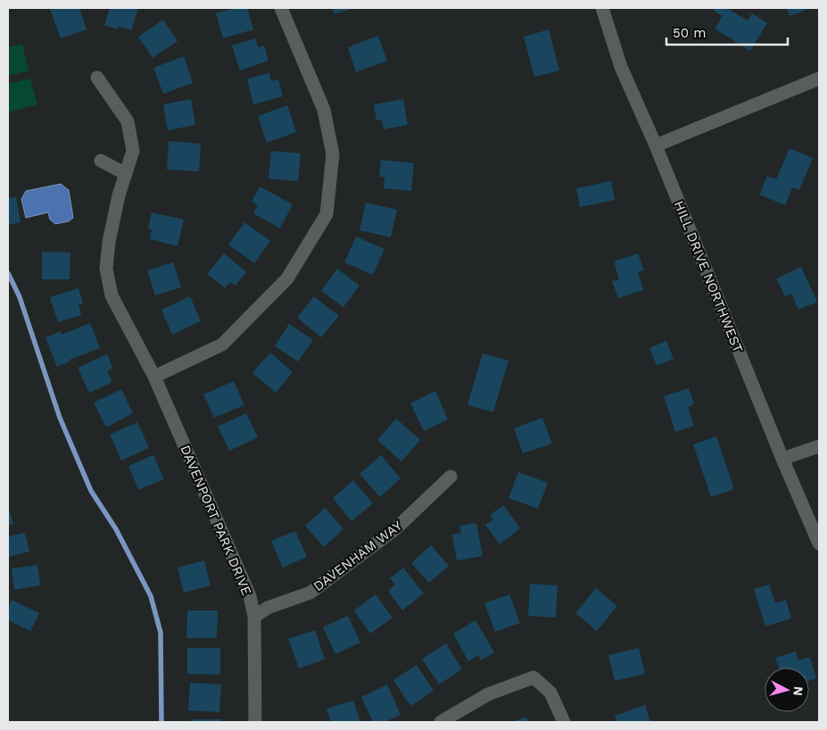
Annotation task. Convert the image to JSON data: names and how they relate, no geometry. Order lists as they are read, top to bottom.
{
  "streets": {
    "street": ["HILL DRIVE NORTHWEST", "DAVENPORT PARK DRIVE", "DAVENHAM WAY"]
  },
  "crossings": [
    ["DAVENPORT PARK DRIVE", "DAVENHAM WAY"]
  ],
  "scale_bar": "50 m",
  "north": "right"
}
